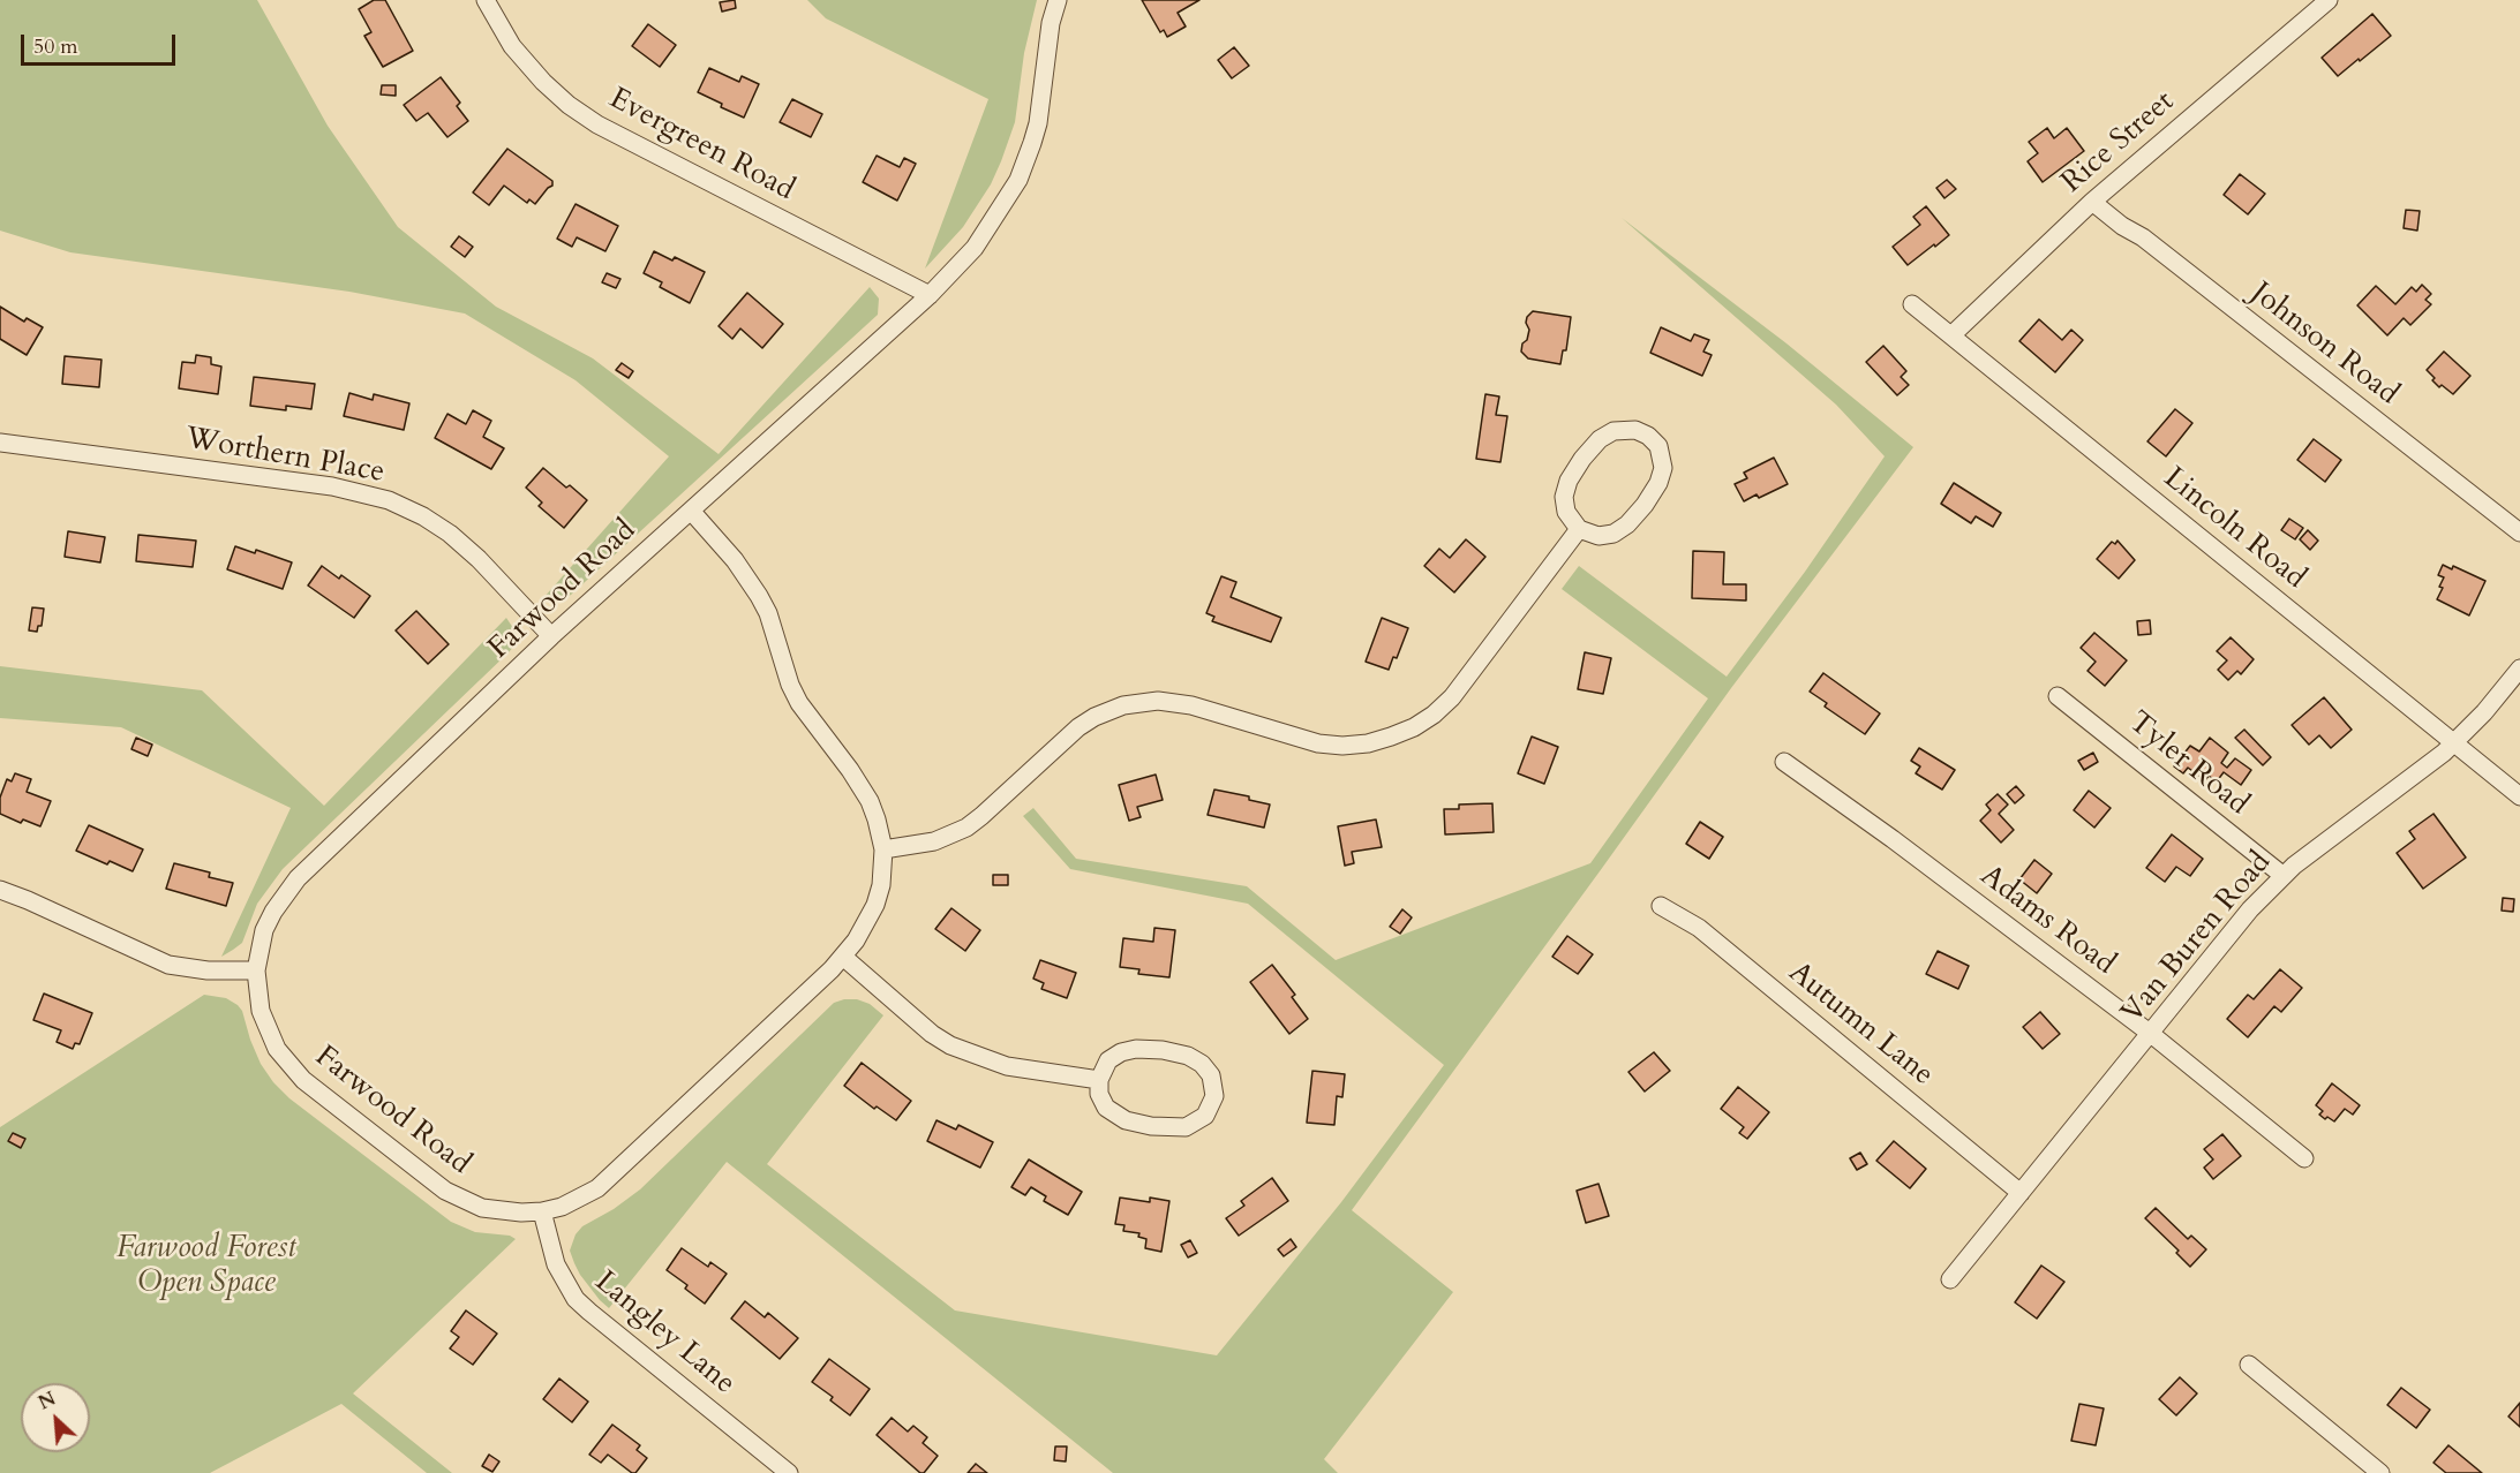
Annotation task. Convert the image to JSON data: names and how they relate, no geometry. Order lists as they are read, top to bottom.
{
  "streets": {
    "street": [
      "Rice Street",
      "Evergreen Road",
      "Johnson Road",
      "Worthern Place",
      "Lincoln Road",
      "Farwood Road",
      "Tyler Road",
      "Adams Road",
      "Van Buren Road",
      "Autumn Lane",
      "Langley Lane"
    ]
  },
  "crossings": [
    ["Rice Street", "Johnson Road"],
    ["Rice Street", "Lincoln Road"],
    ["Evergreen Road", "Farwood Road"],
    ["Worthern Place", "Farwood Road"],
    ["Lincoln Road", "Van Buren Road"],
    ["Farwood Road", "Langley Lane"],
    ["Tyler Road", "Van Buren Road"],
    ["Adams Road", "Van Buren Road"],
    ["Van Buren Road", "Autumn Lane"]
  ],
  "parks": ["Farwood Forest Open Space"],
  "scale_bar": "50 m",
  "north": "top left"
}
